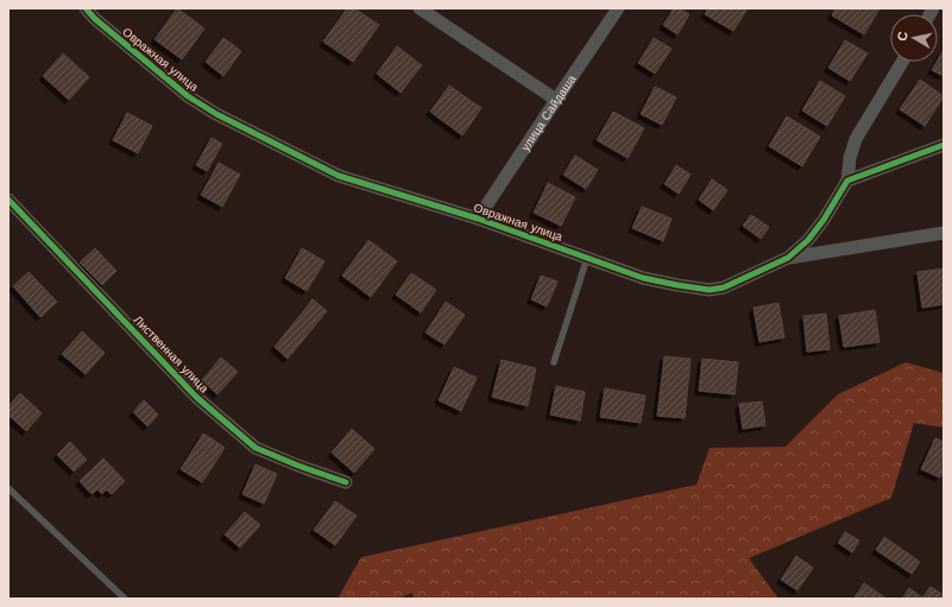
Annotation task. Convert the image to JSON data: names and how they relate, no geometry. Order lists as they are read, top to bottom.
{
  "streets": {
    "street": ["Овражная улица", "улица Сайдаша", "Лиственная улица"]
  },
  "crossings": [
    ["Овражная улица", "улица Сайдаша"]
  ],
  "north": "left"
}
